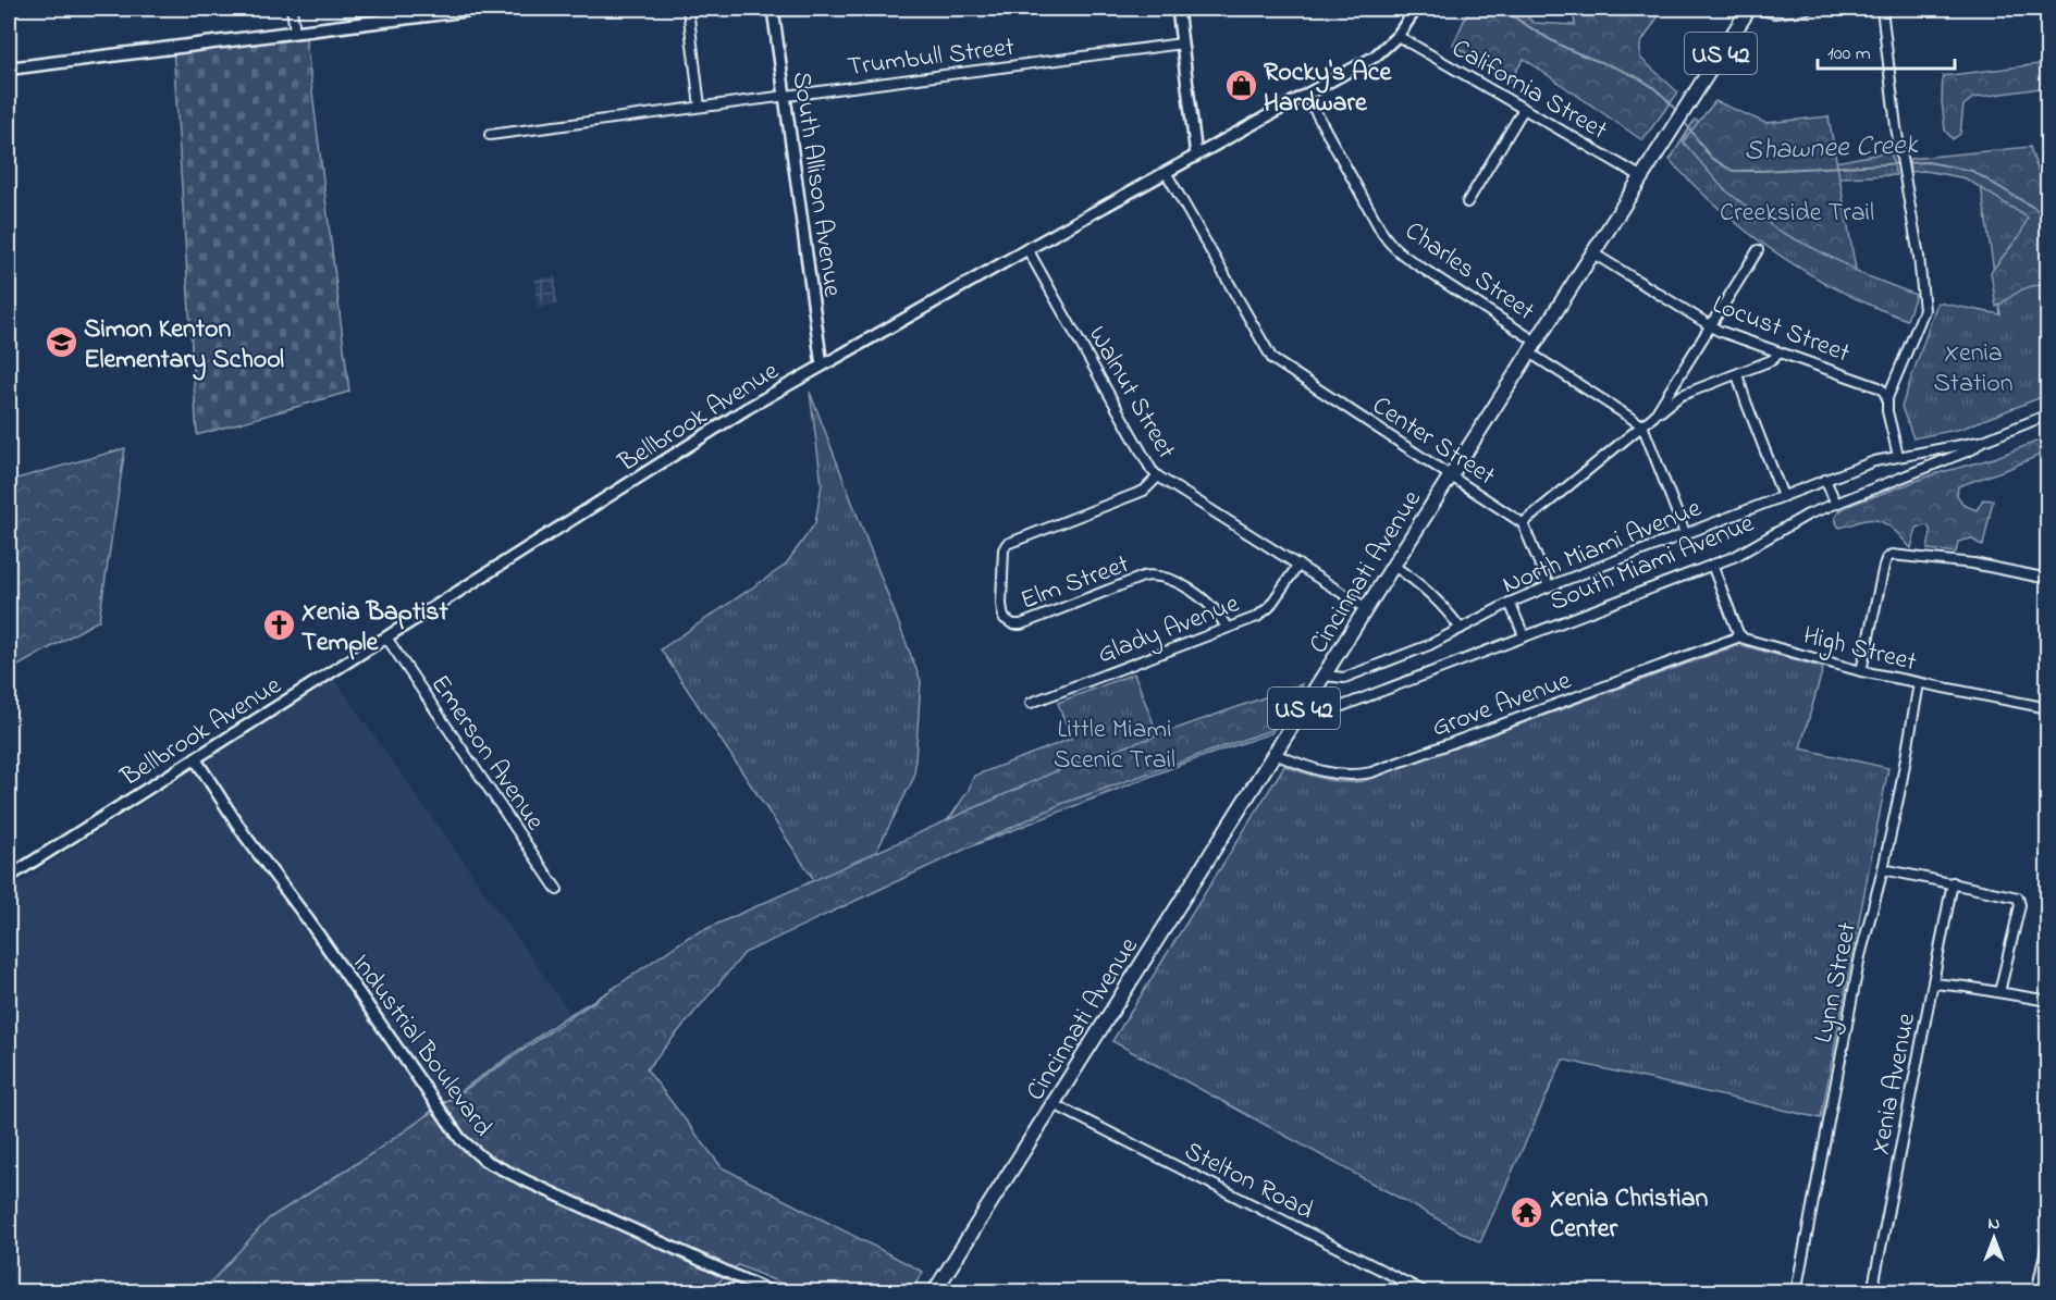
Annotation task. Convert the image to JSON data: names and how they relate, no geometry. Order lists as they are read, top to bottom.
{
  "streets": {
    "highway": ["US 42", "Cincinnati Avenue"],
    "street": [
      "Trumbull Street",
      "California Street",
      "South Allison Avenue",
      "Charles Street",
      "Locust Street",
      "Walnut Street",
      "Bellbrook Avenue",
      "Center Street",
      "North Miami Avenue",
      "South Miami Avenue",
      "Elm Street",
      "Glady Avenue",
      "High Street",
      "Grove Avenue",
      "Emerson Avenue",
      "Lynn Street",
      "Industrial Boulevard",
      "Xenia Avenue",
      "Stelton Road"
    ]
  },
  "crossings": [
    ["Trumbull Street", "South Allison Avenue"],
    ["California Street", "Bellbrook Avenue"],
    ["California Street", "Cincinnati Avenue"],
    ["South Allison Avenue", "Bellbrook Avenue"],
    ["Charles Street", "Bellbrook Avenue"],
    ["Charles Street", "Cincinnati Avenue"],
    ["Locust Street", "Cincinnati Avenue"],
    ["Walnut Street", "Bellbrook Avenue"],
    ["Walnut Street", "Cincinnati Avenue"],
    ["Walnut Street", "Elm Street"],
    ["Walnut Street", "Glady Avenue"],
    ["Bellbrook Avenue", "Center Street"],
    ["Bellbrook Avenue", "Emerson Avenue"],
    ["Bellbrook Avenue", "Industrial Boulevard"],
    ["Center Street", "Cincinnati Avenue"],
    ["North Miami Avenue", "South Miami Avenue"],
    ["North Miami Avenue", "Cincinnati Avenue"],
    ["South Miami Avenue", "Cincinnati Avenue"],
    ["Cincinnati Avenue", "Grove Avenue"],
    ["Cincinnati Avenue", "Stelton Road"],
    ["Elm Street", "Glady Avenue"],
    ["High Street", "Grove Avenue"],
    ["High Street", "Lynn Street"]
  ],
  "water": ["Shawnee Creek"],
  "parks": ["Creekside Trail", "Xenia Station", "Little Miami Scenic Trail"],
  "places": {
    "shop": ["Rocky's Ace Hardware"],
    "school or university": ["Simon Kenton Elementary School"],
    "church": ["Xenia Baptist Temple"],
    "temple": ["Xenia Christian Center"]
  },
  "scale_bar": "100 m",
  "north": "top"
}
